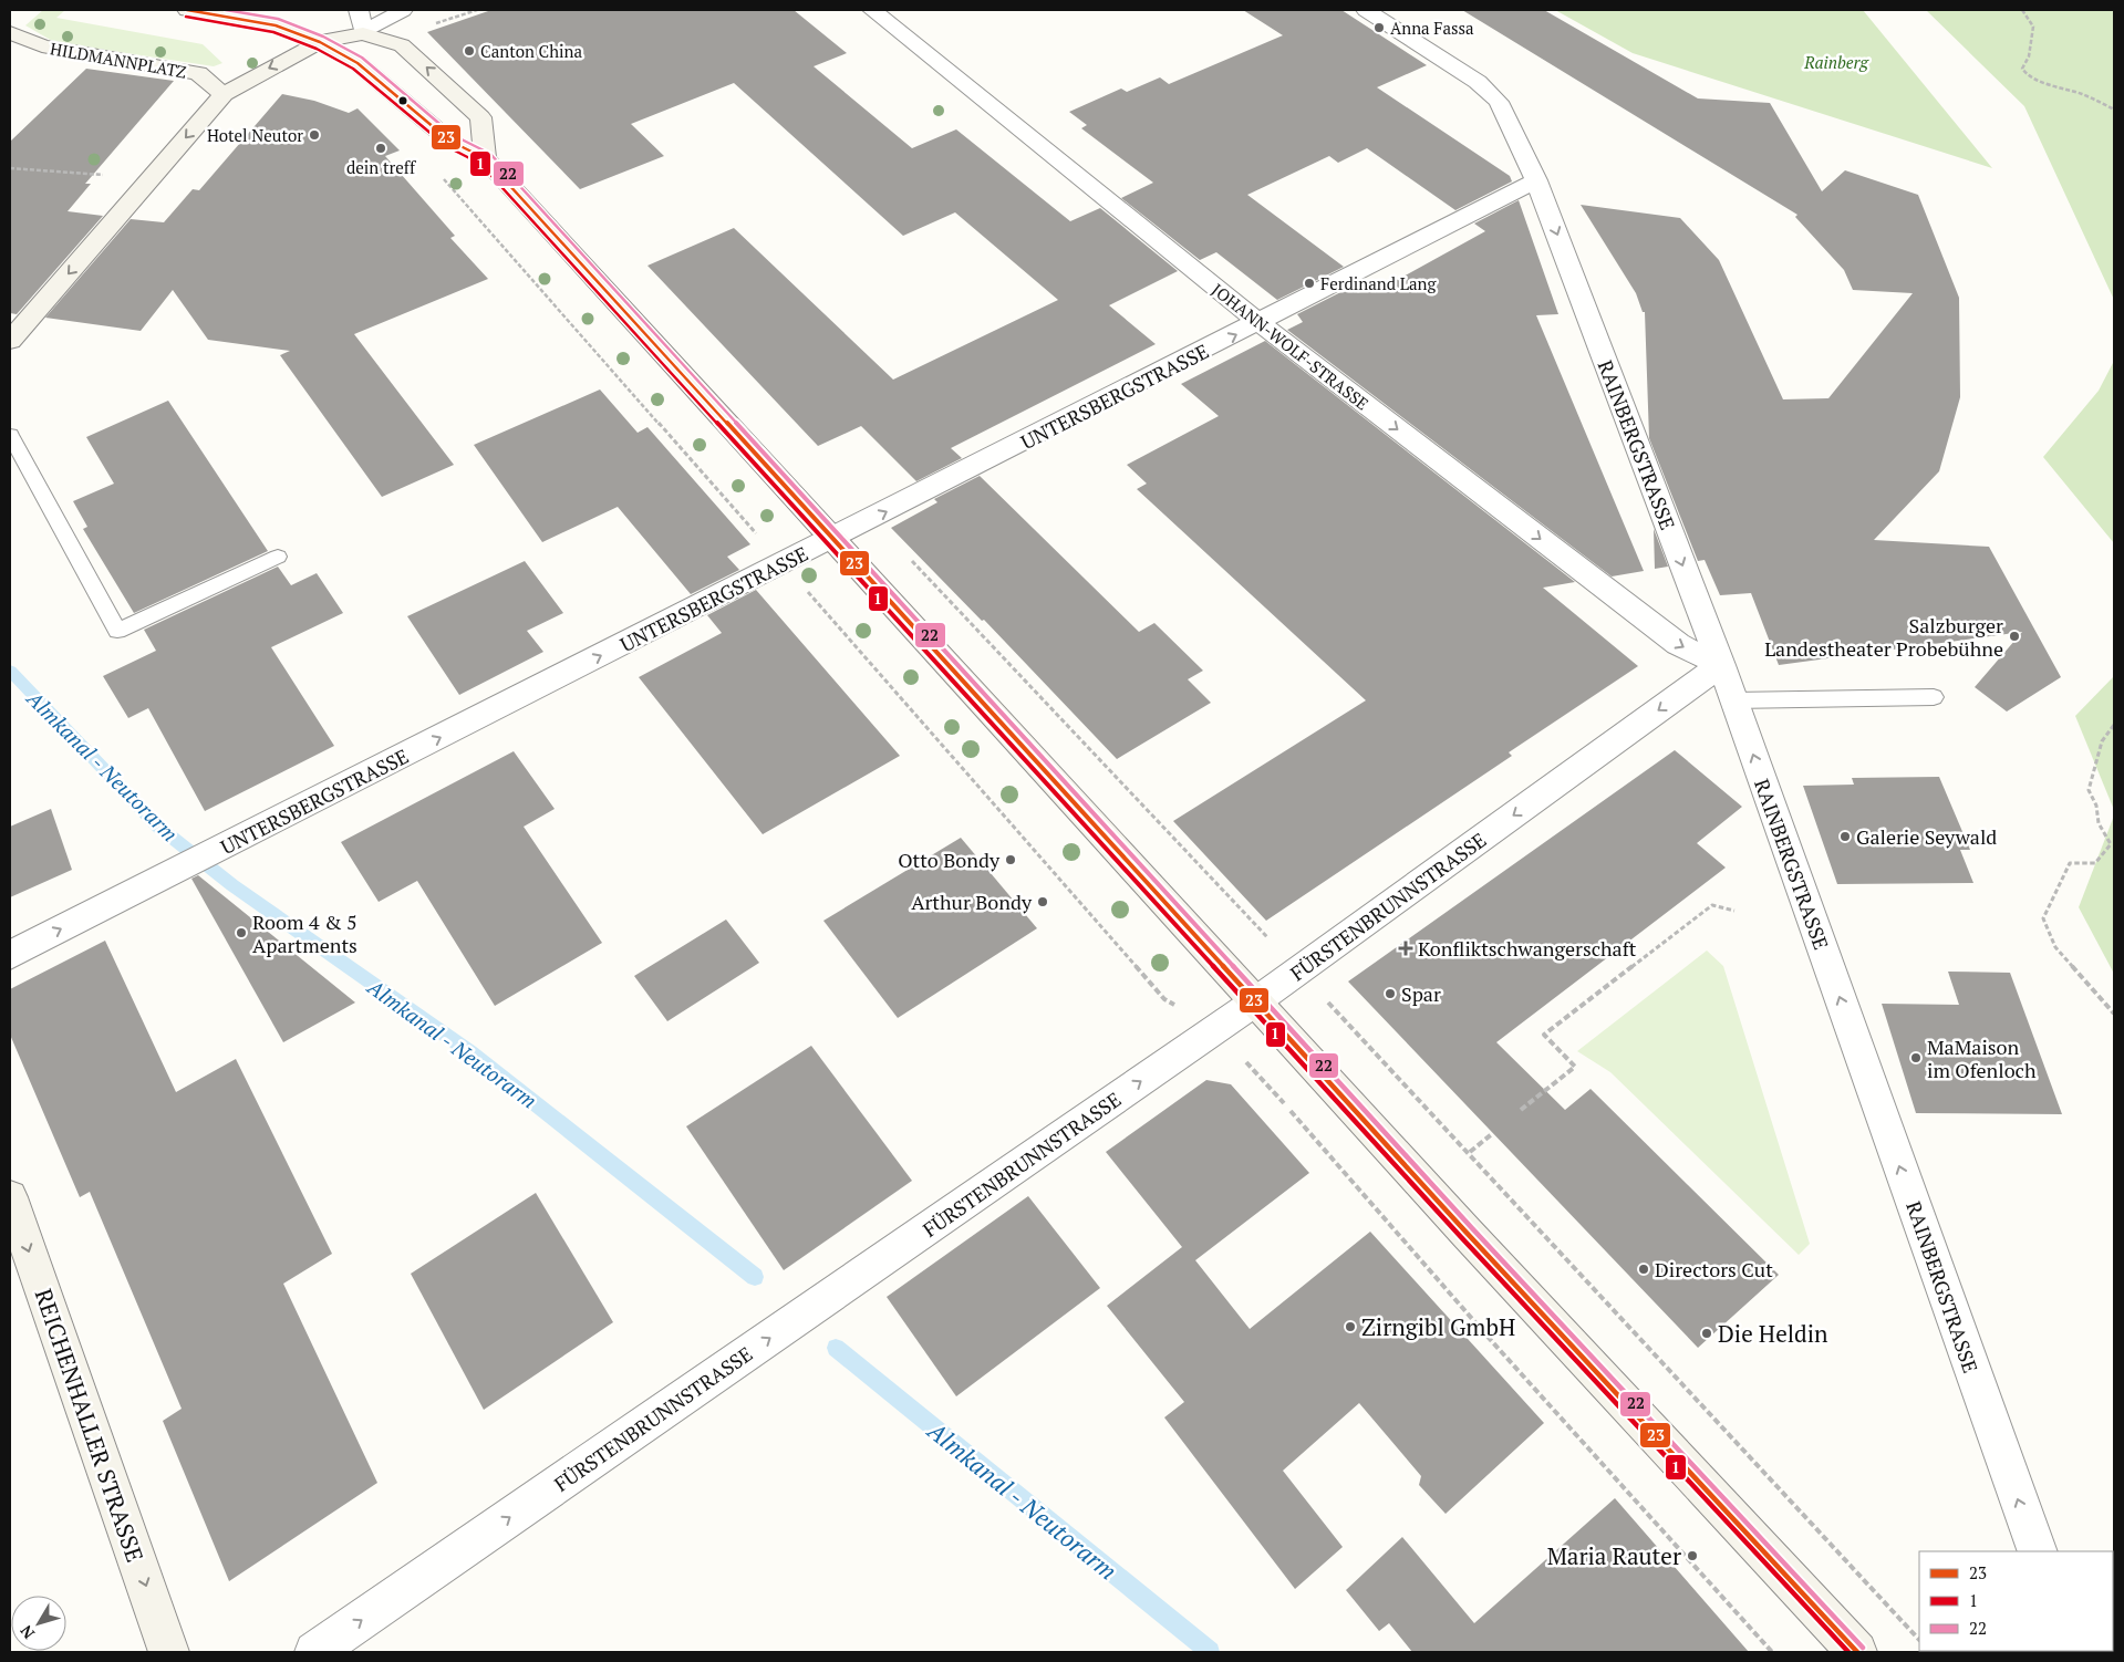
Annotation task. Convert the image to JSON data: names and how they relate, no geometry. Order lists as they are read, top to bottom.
{
  "streets": {
    "street": [
      "HILDMANNPLATZ",
      "JOHANN-WOLF-STRASSE",
      "UNTERSBERGSTRASSE",
      "RAINBERGSTRASSE",
      "FÜRSTENBRUNNSTRASSE",
      "REICHENHALLER STRASSE"
    ]
  },
  "crossings": [
    ["JOHANN-WOLF-STRASSE", "UNTERSBERGSTRASSE"],
    ["JOHANN-WOLF-STRASSE", "RAINBERGSTRASSE"],
    ["JOHANN-WOLF-STRASSE", "FÜRSTENBRUNNSTRASSE"],
    ["UNTERSBERGSTRASSE", "RAINBERGSTRASSE"],
    ["RAINBERGSTRASSE", "FÜRSTENBRUNNSTRASSE"]
  ],
  "one_way": ["JOHANN-WOLF-STRASSE", "UNTERSBERGSTRASSE", "REICHENHALLER STRASSE"],
  "water": ["Almkanal - Neutorarm"],
  "parks": ["Rainberg"],
  "places": {
    "other": [
      "Anna Fassa",
      "Canton China",
      "Hotel Neutor",
      "dein treff",
      "Ferdinand Lang",
      "Salzburger Landestheater Probebühne",
      "Galerie Seywald",
      "Otto Bondy",
      "Arthur Bondy",
      "Room 4 & 5 Apartments",
      "Spar",
      "MaMaison im Ofenloch",
      "Directors Cut",
      "Zirngibl GmbH",
      "Die Heldin",
      "Maria Rauter"
    ],
    "health": ["Konfliktschwangerschaft"]
  },
  "lines": ["transit line 23", "transit line 22", "transit line 1"],
  "legend": ["23", "1", "22"],
  "north": "bottom left"
}
